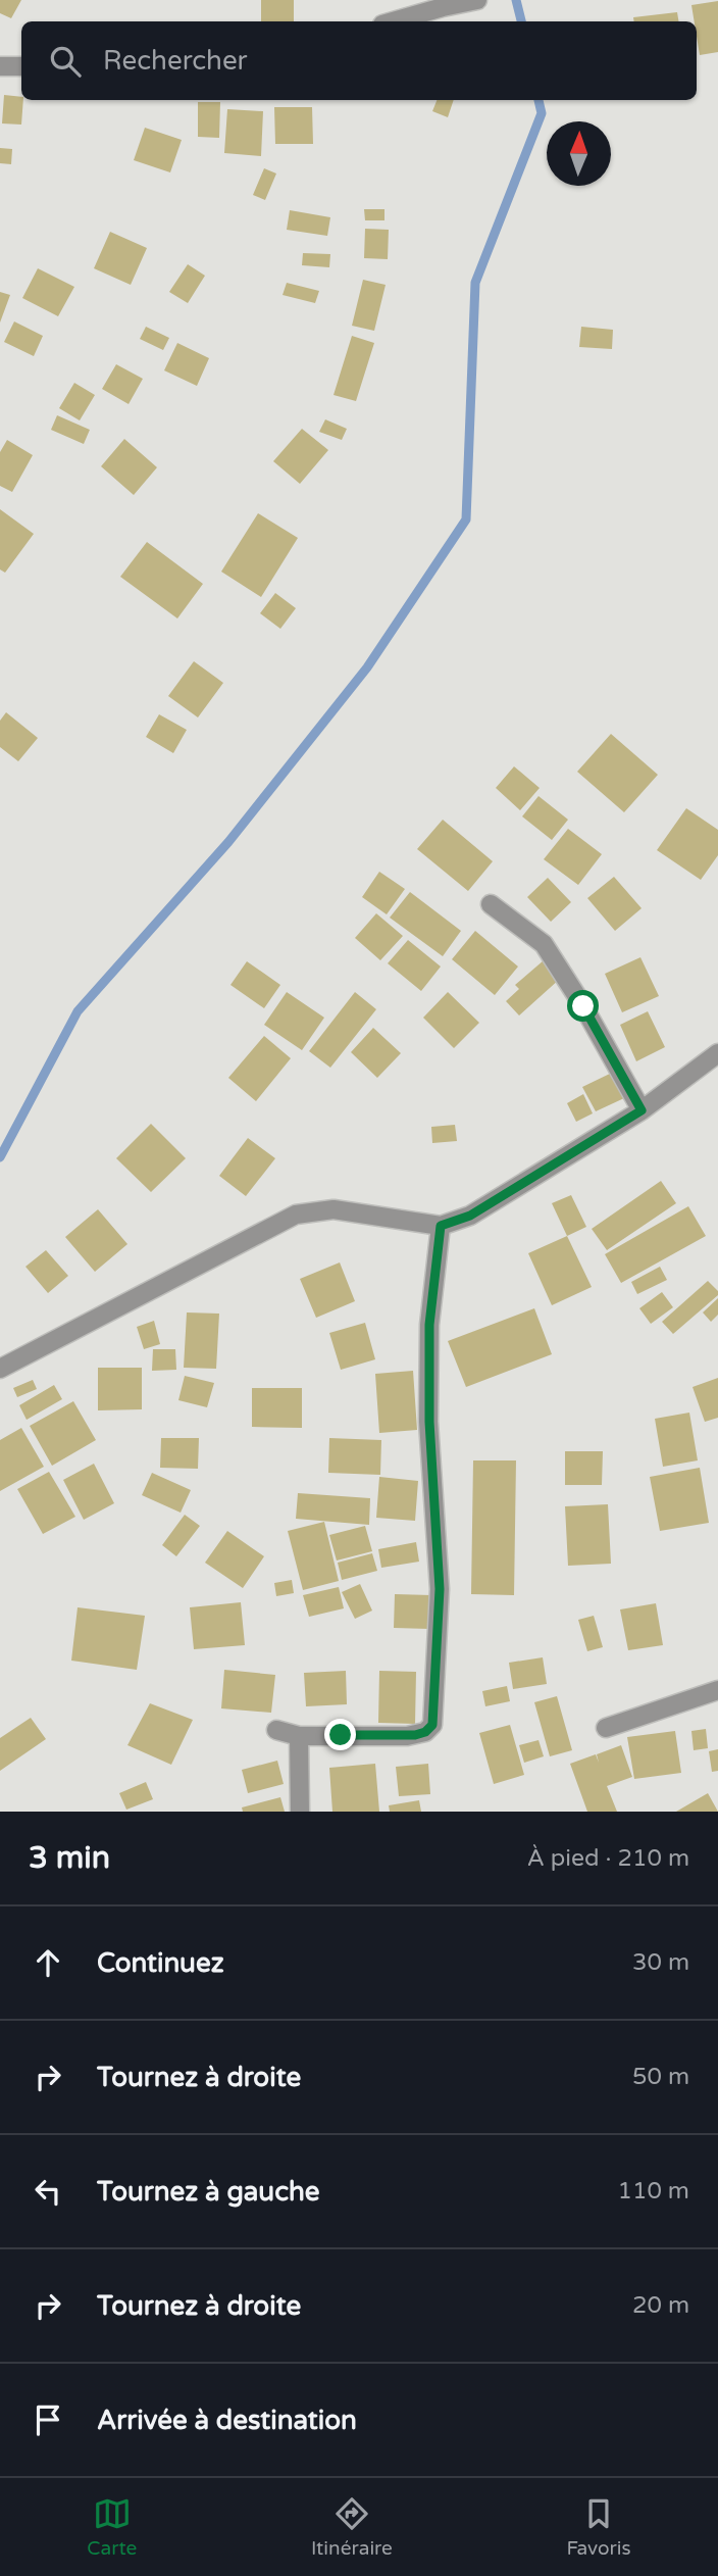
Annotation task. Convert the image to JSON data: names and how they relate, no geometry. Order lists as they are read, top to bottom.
{
  "north": "top",
  "page": {
    "search": "Rechercher",
    "heading": ["3 min", "À pied · 210 m"],
    "list": [
      ["Continuez", "30 m"],
      ["Tournez à droite", "50 m"],
      ["Tournez à gauche", "110 m"],
      ["Tournez à droite", "20 m"],
      "Arrivée à destination"
    ],
    "nav": ["Carte", "Itinéraire", "Favoris"]
  }
}
